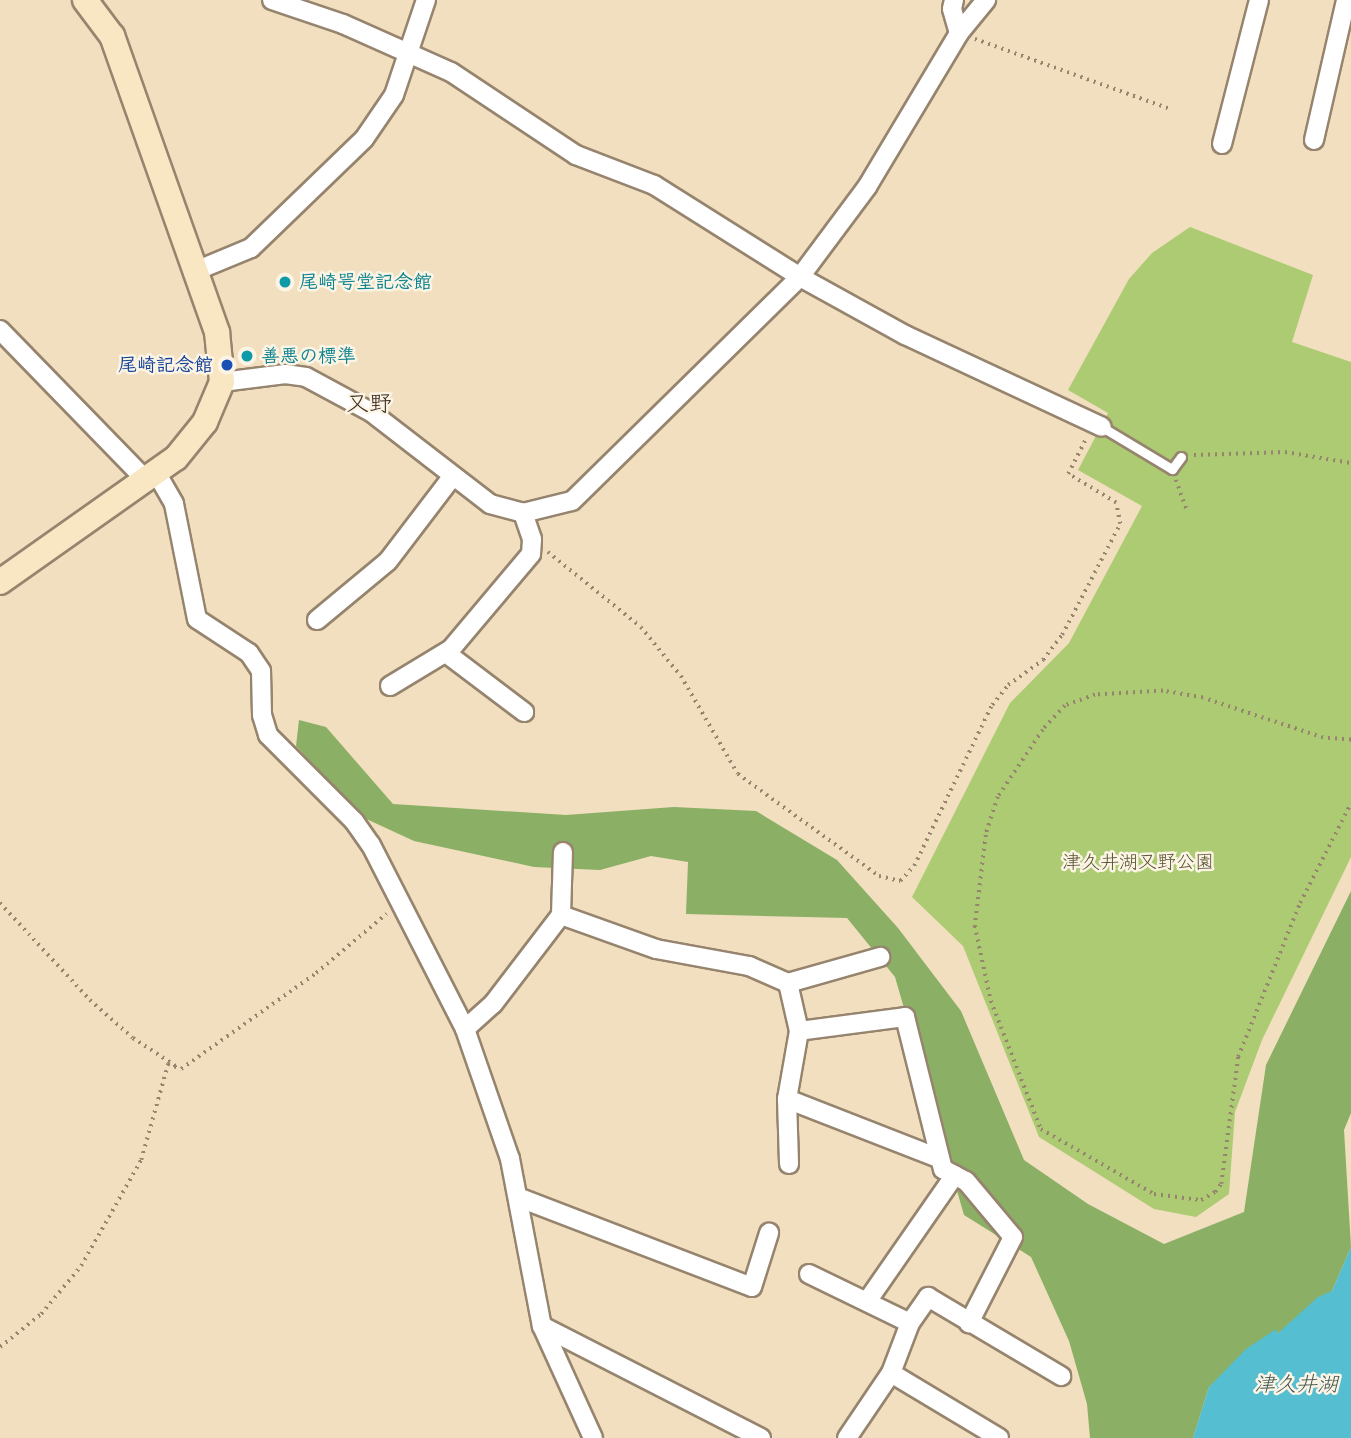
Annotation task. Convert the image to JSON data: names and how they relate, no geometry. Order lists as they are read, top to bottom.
{
  "districts": ["又野"],
  "water": ["津久井湖"],
  "parks": ["津久井湖又野公園"],
  "places": ["尾崎咢堂記念館", "善悪の標準", "尾崎記念館"]
}
